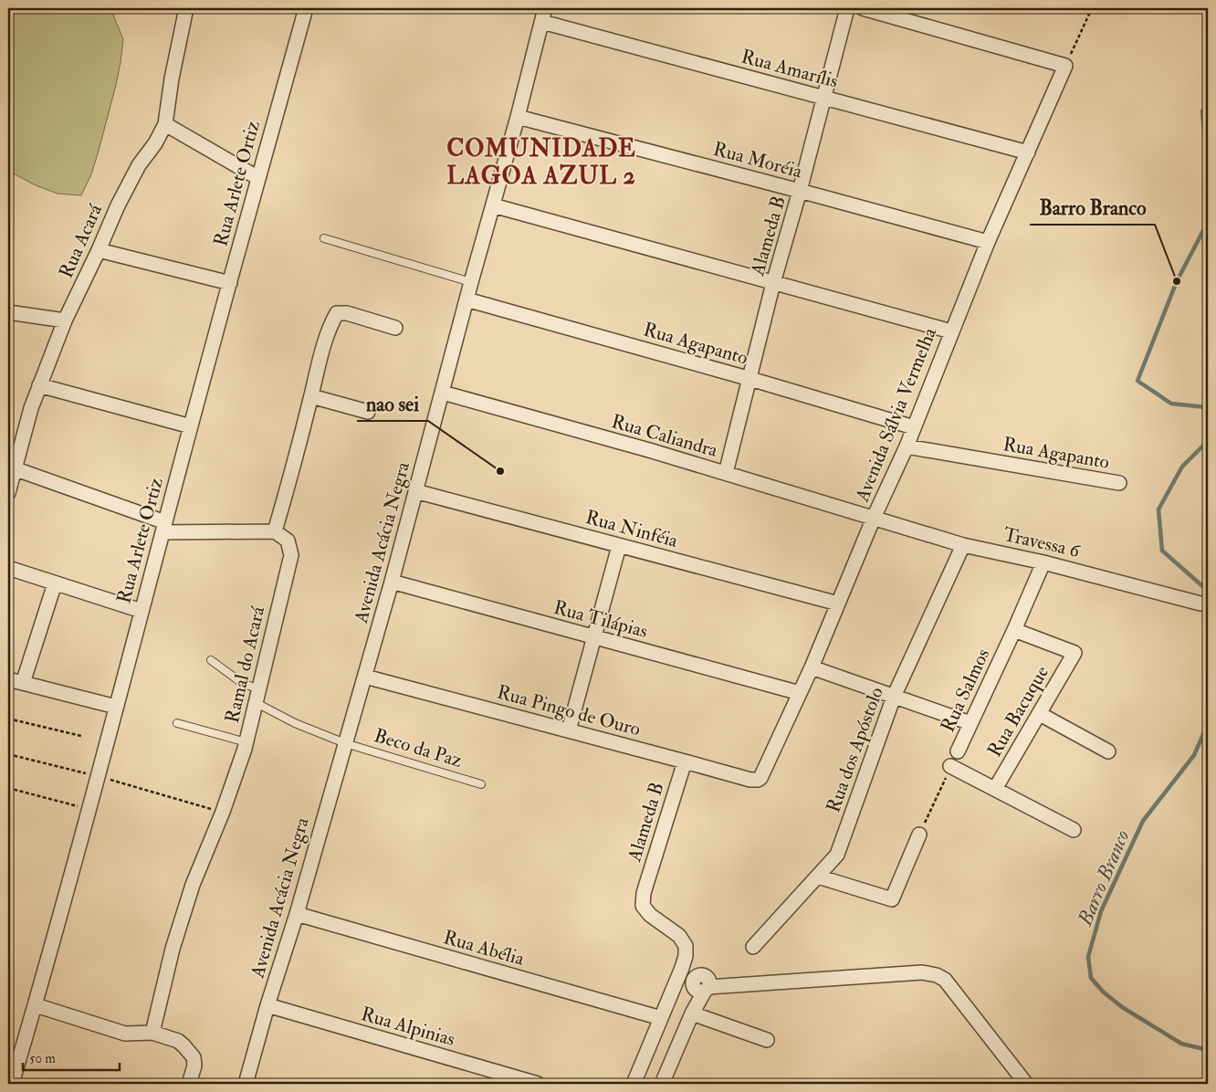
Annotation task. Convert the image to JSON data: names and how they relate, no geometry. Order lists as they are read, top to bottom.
{
  "streets": {
    "street": [
      "Rua Amarílis",
      "Rua Moréia",
      "Rua Arlete Ortiz",
      "Alameda B",
      "Rua Acará",
      "Rua Agapanto",
      "Avenida Sálvia Vermelha",
      "Rua Caliandra",
      "Rua Ninféia",
      "Avenida Acácia Negra",
      "Travessa 6",
      "Rua Tilápias",
      "Ramal do Acará",
      "Rua Salmos",
      "Rua Pingo de Ouro",
      "Rua Bacuque",
      "Rua dos Apóstolo",
      "Rua Abélia",
      "Rua Alpinias"
    ],
    "lane": ["Beco da Paz"]
  },
  "crossings": [
    ["Rua Amarílis", "Alameda B"],
    ["Rua Amarílis", "Avenida Sálvia Vermelha"],
    ["Rua Amarílis", "Avenida Acácia Negra"],
    ["Rua Moréia", "Alameda B"],
    ["Rua Moréia", "Avenida Sálvia Vermelha"],
    ["Rua Moréia", "Avenida Acácia Negra"],
    ["Alameda B", "Rua Agapanto"],
    ["Alameda B", "Rua Caliandra"],
    ["Alameda B", "Rua Pingo de Ouro"],
    ["Alameda B", "Rua Abélia"],
    ["Rua Agapanto", "Avenida Sálvia Vermelha"],
    ["Rua Agapanto", "Avenida Acácia Negra"],
    ["Avenida Sálvia Vermelha", "Rua Caliandra"],
    ["Avenida Sálvia Vermelha", "Rua Ninféia"],
    ["Avenida Sálvia Vermelha", "Travessa 6"],
    ["Avenida Sálvia Vermelha", "Rua Tilápias"],
    ["Avenida Sálvia Vermelha", "Rua Pingo de Ouro"],
    ["Rua Caliandra", "Avenida Acácia Negra"],
    ["Rua Caliandra", "Travessa 6"],
    ["Rua Ninféia", "Avenida Acácia Negra"],
    ["Avenida Acácia Negra", "Rua Tilápias"],
    ["Avenida Acácia Negra", "Rua Pingo de Ouro"],
    ["Avenida Acácia Negra", "Beco da Paz"],
    ["Avenida Acácia Negra", "Rua Abélia"],
    ["Avenida Acácia Negra", "Rua Alpinias"],
    ["Travessa 6", "Rua Salmos"],
    ["Travessa 6", "Rua dos Apóstolo"],
    ["Ramal do Acará", "Beco da Paz"],
    ["Rua Salmos", "Rua Bacuque"]
  ],
  "districts": ["COMUNIDADE LAGOA AZUL 2"],
  "water": ["Barro Branco"],
  "places": ["Barro Branco", "nao sei"],
  "scale_bar": "50 m"
}
